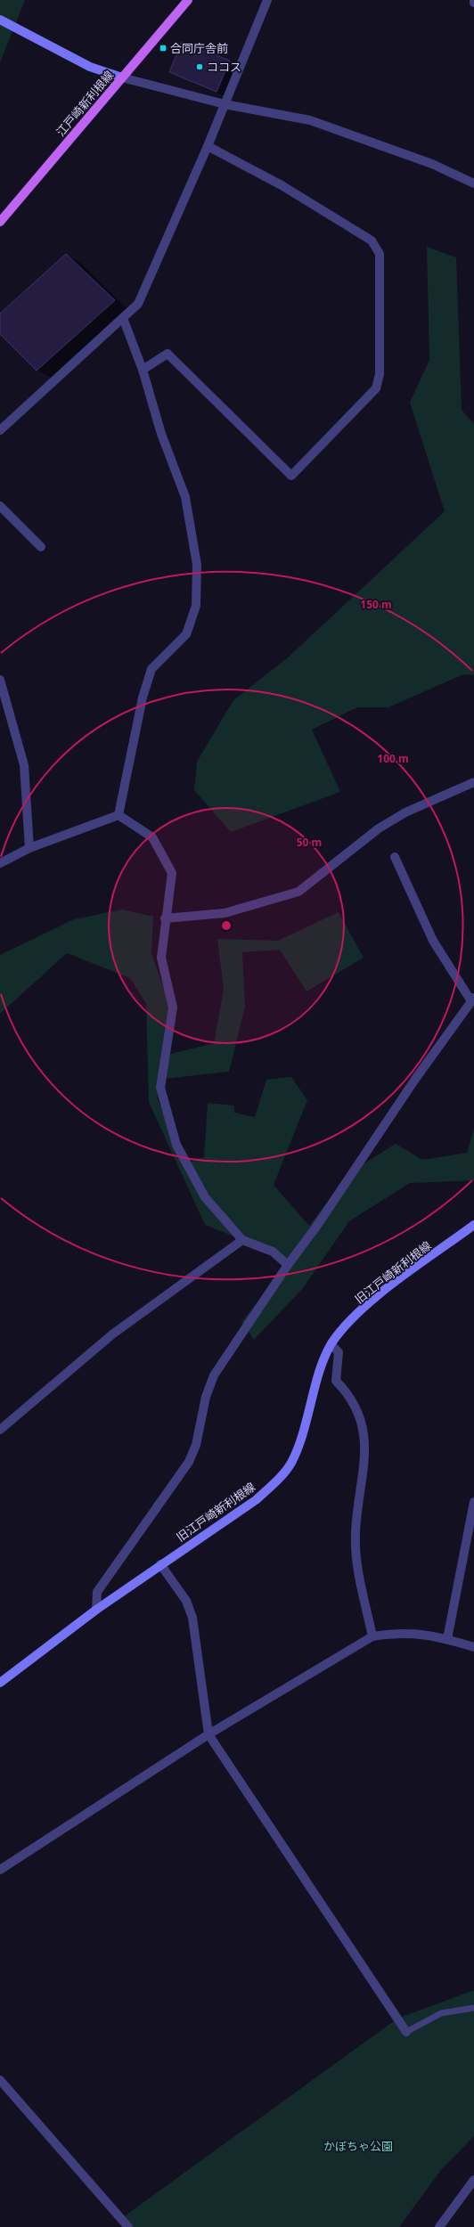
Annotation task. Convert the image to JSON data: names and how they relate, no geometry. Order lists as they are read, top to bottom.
{
  "streets": {
    "main road": ["江戸崎新利根線"],
    "street": ["旧江戸崎新利根線"]
  },
  "parks": ["かぼちゃ公園"],
  "places": {
    "transit": ["合同庁舎前"],
    "other": ["ココス"]
  },
  "rings": ["150 m", "100 m", "50 m"]
}
